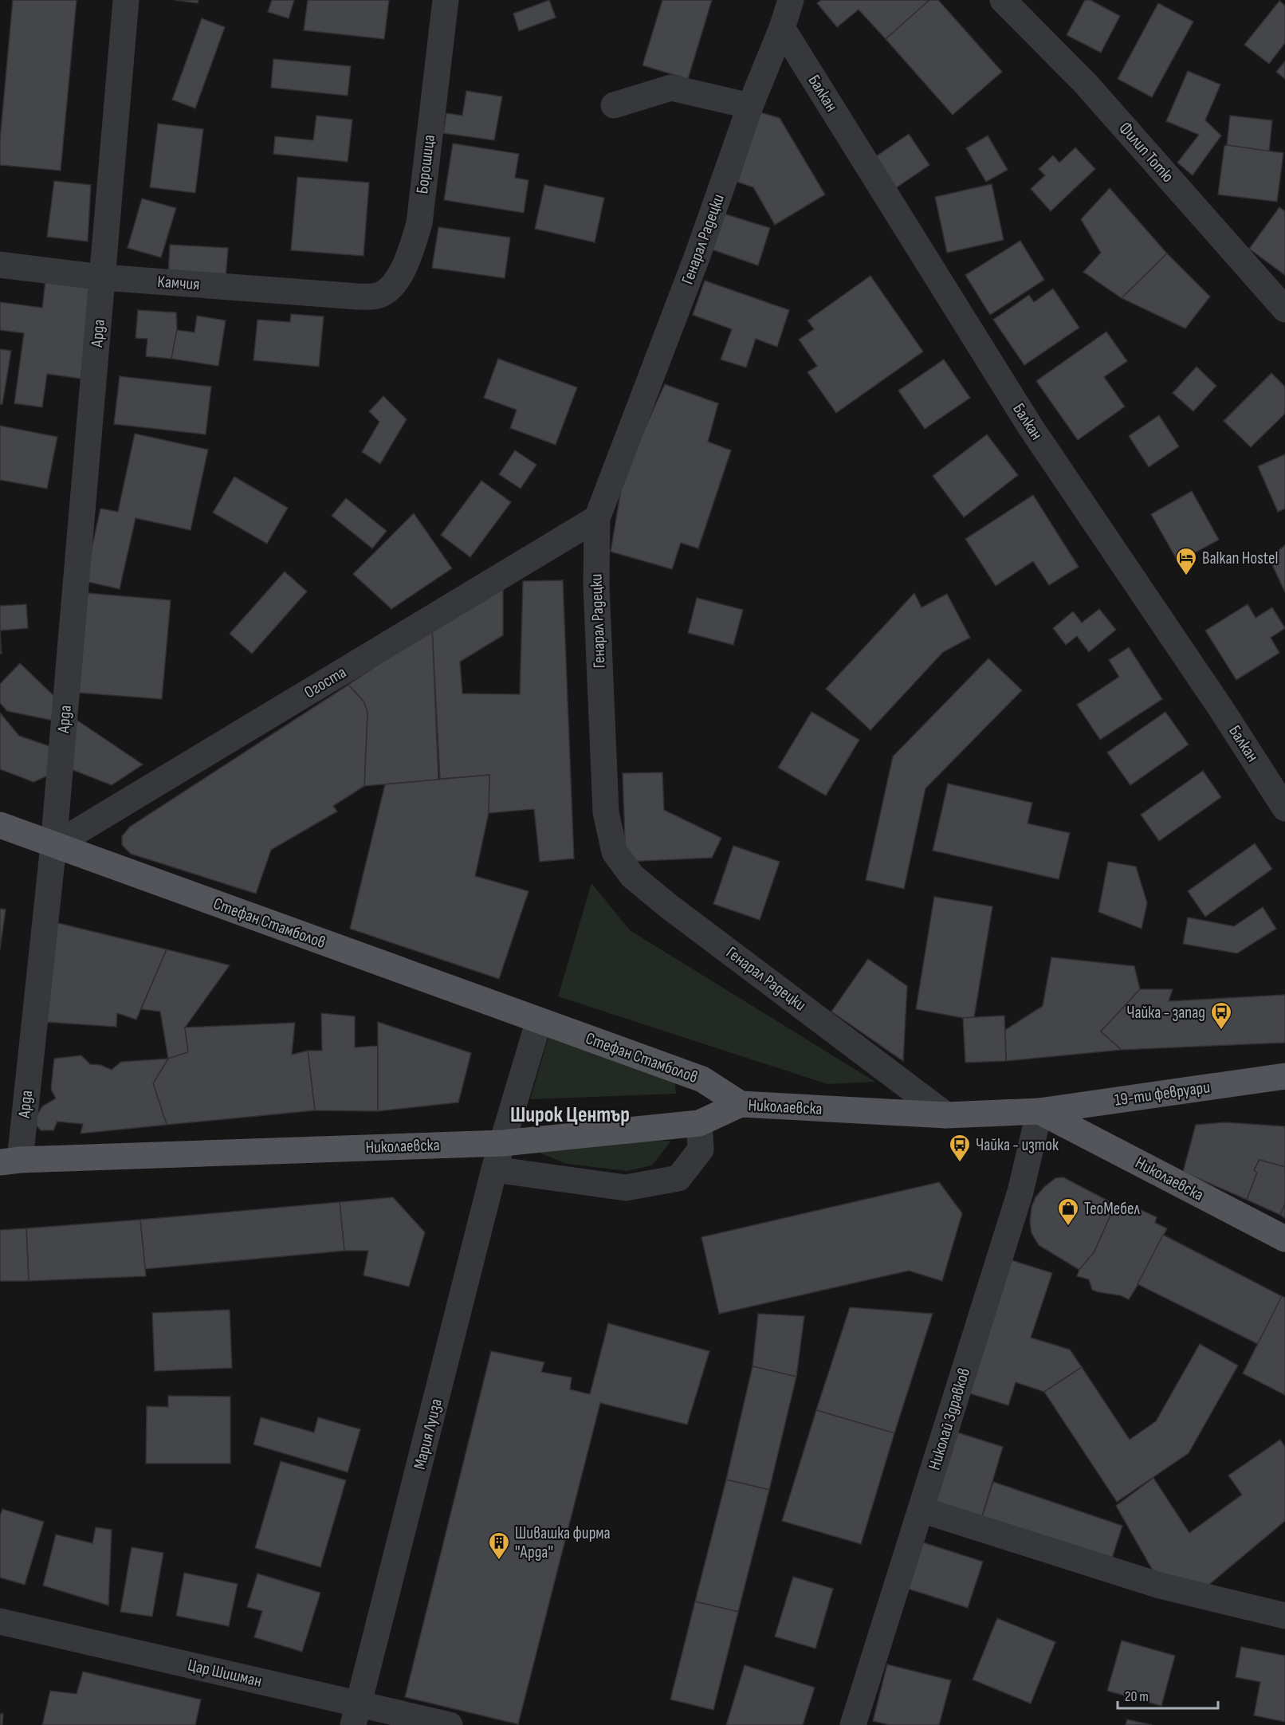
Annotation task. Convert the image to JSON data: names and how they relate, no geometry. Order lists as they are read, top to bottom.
{
  "streets": {
    "main road": ["Стефан Стамболов", "19-ти февруари", "Николаевска"],
    "street": [
      "Балкан",
      "Филип Тотю",
      "Борошица",
      "Генарал Радецки",
      "Камчия",
      "Арда",
      "Огоста",
      "Николай Здравков",
      "Мария Луиза",
      "Цар Шишман"
    ]
  },
  "crossings": [
    ["Балкан", "Генарал Радецки"],
    ["Борошица", "Камчия"],
    ["Генарал Радецки", "Огоста"],
    ["Генарал Радецки", "Николаевска"],
    ["Камчия", "Арда"],
    ["Арда", "Огоста"],
    ["Арда", "Стефан Стамболов"],
    ["Арда", "Николаевска"],
    ["Огоста", "Стефан Стамболов"],
    ["Стефан Стамболов", "Николаевска"],
    ["19-ти февруари", "Николаевска"],
    ["19-ти февруари", "Николай Здравков"],
    ["Николаевска", "Николай Здравков"],
    ["Николаевска", "Мария Луиза"],
    ["Мария Луиза", "Цар Шишман"]
  ],
  "districts": ["Широк Център"],
  "places": {
    "hotel": ["Balkan Hostel"],
    "bus stop": ["Чайка - запад", "Чайка - изток"],
    "shop": ["ТеоМебел"],
    "building": ["Шивашка фирма ''Арда''"]
  },
  "scale_bar": "20 m"
}
